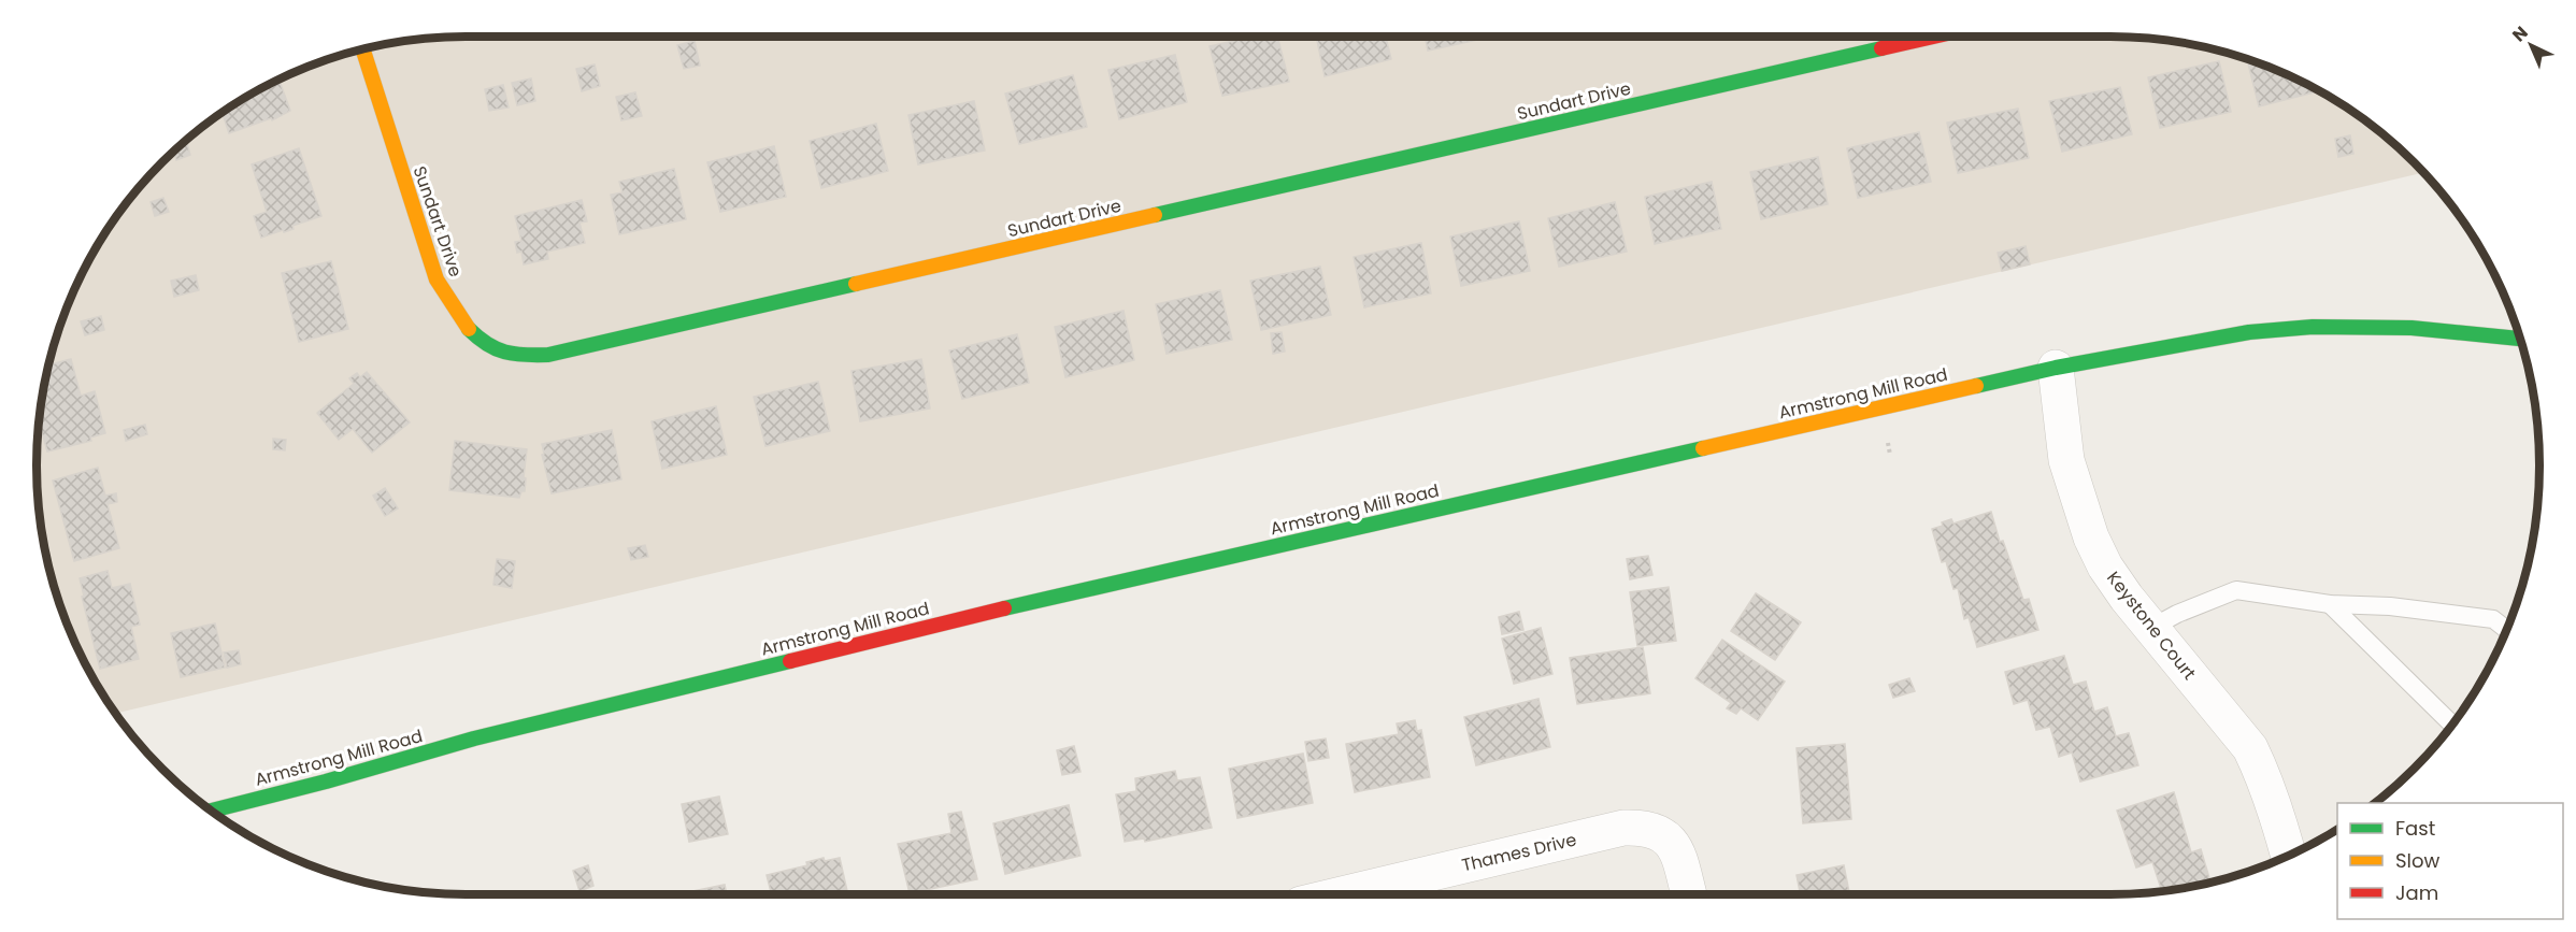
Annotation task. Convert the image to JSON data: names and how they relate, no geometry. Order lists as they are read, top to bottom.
{
  "streets": {
    "main road": ["Sundart Drive", "Armstrong Mill Road"],
    "street": ["Keystone Court", "Thames Drive"]
  },
  "crossings": [
    ["Armstrong Mill Road", "Keystone Court"]
  ],
  "legend": ["Fast", "Slow", "Jam"],
  "north": "top left"
}
